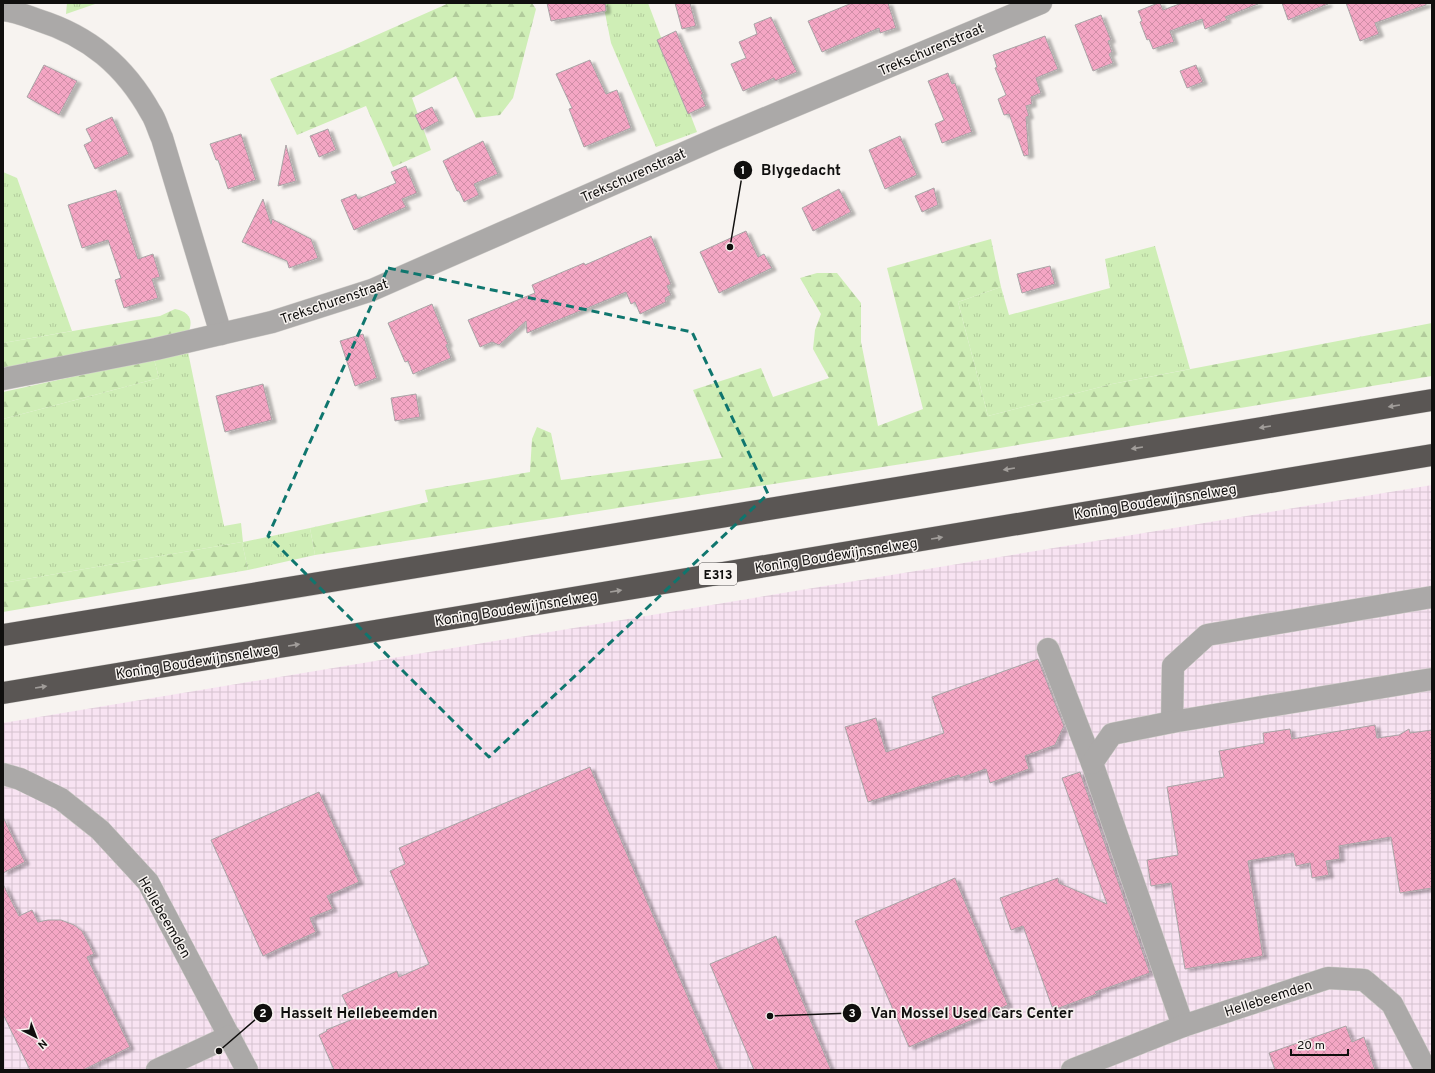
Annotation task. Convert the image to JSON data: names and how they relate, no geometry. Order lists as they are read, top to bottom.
{
  "streets": {
    "highway": ["Koning Boudewijnsnelweg", "E313"],
    "street": ["Trekschurenstraat", "Hellebeemden"]
  },
  "places": ["Blygedacht", "Van Mossel Used Cars Center", "Hasselt Hellebeemden"],
  "scale_bar": "20 m",
  "north": "bottom right"
}
